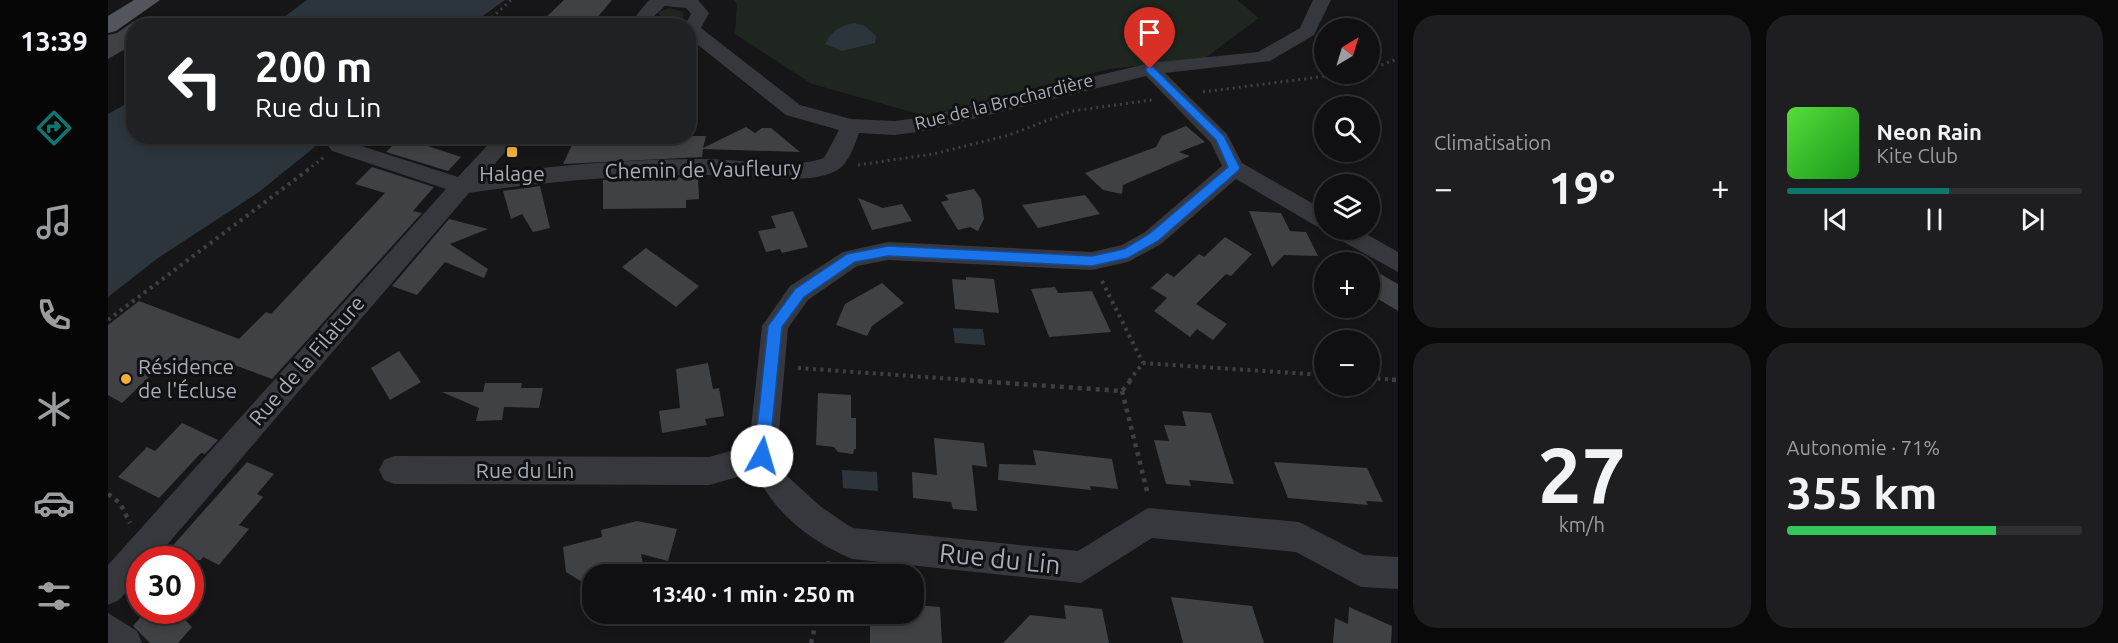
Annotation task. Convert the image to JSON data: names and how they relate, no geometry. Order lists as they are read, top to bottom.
{
  "streets": {
    "street": [
      "Rue de la Brochardière",
      "Chemin de Vaufleury",
      "Rue de la Filature",
      "Rue du Lin"
    ]
  },
  "crossings": [
    ["Rue de la Brochardière", "Chemin de Vaufleury"],
    ["Chemin de Vaufleury", "Rue de la Filature"]
  ],
  "places": {
    "transit": ["Halage"],
    "other": ["Résidence de l'Écluse"]
  },
  "north": "top right",
  "page": {
    "tabs": "13:39",
    "tile": [
      "Climatisation",
      ["27", "km/h"],
      ["Autonomie · 71%", "355 km"]
    ],
    "map_buttons": ["+", "−"],
    "turn": ["200 m", "Rue du Lin"],
    "song": ["Neon Rain", "Kite Club"],
    "heat": ["−", "19°", "+"],
    "limit": "30",
    "trip": "13:40 · 1 min · 250 m"
  }
}
